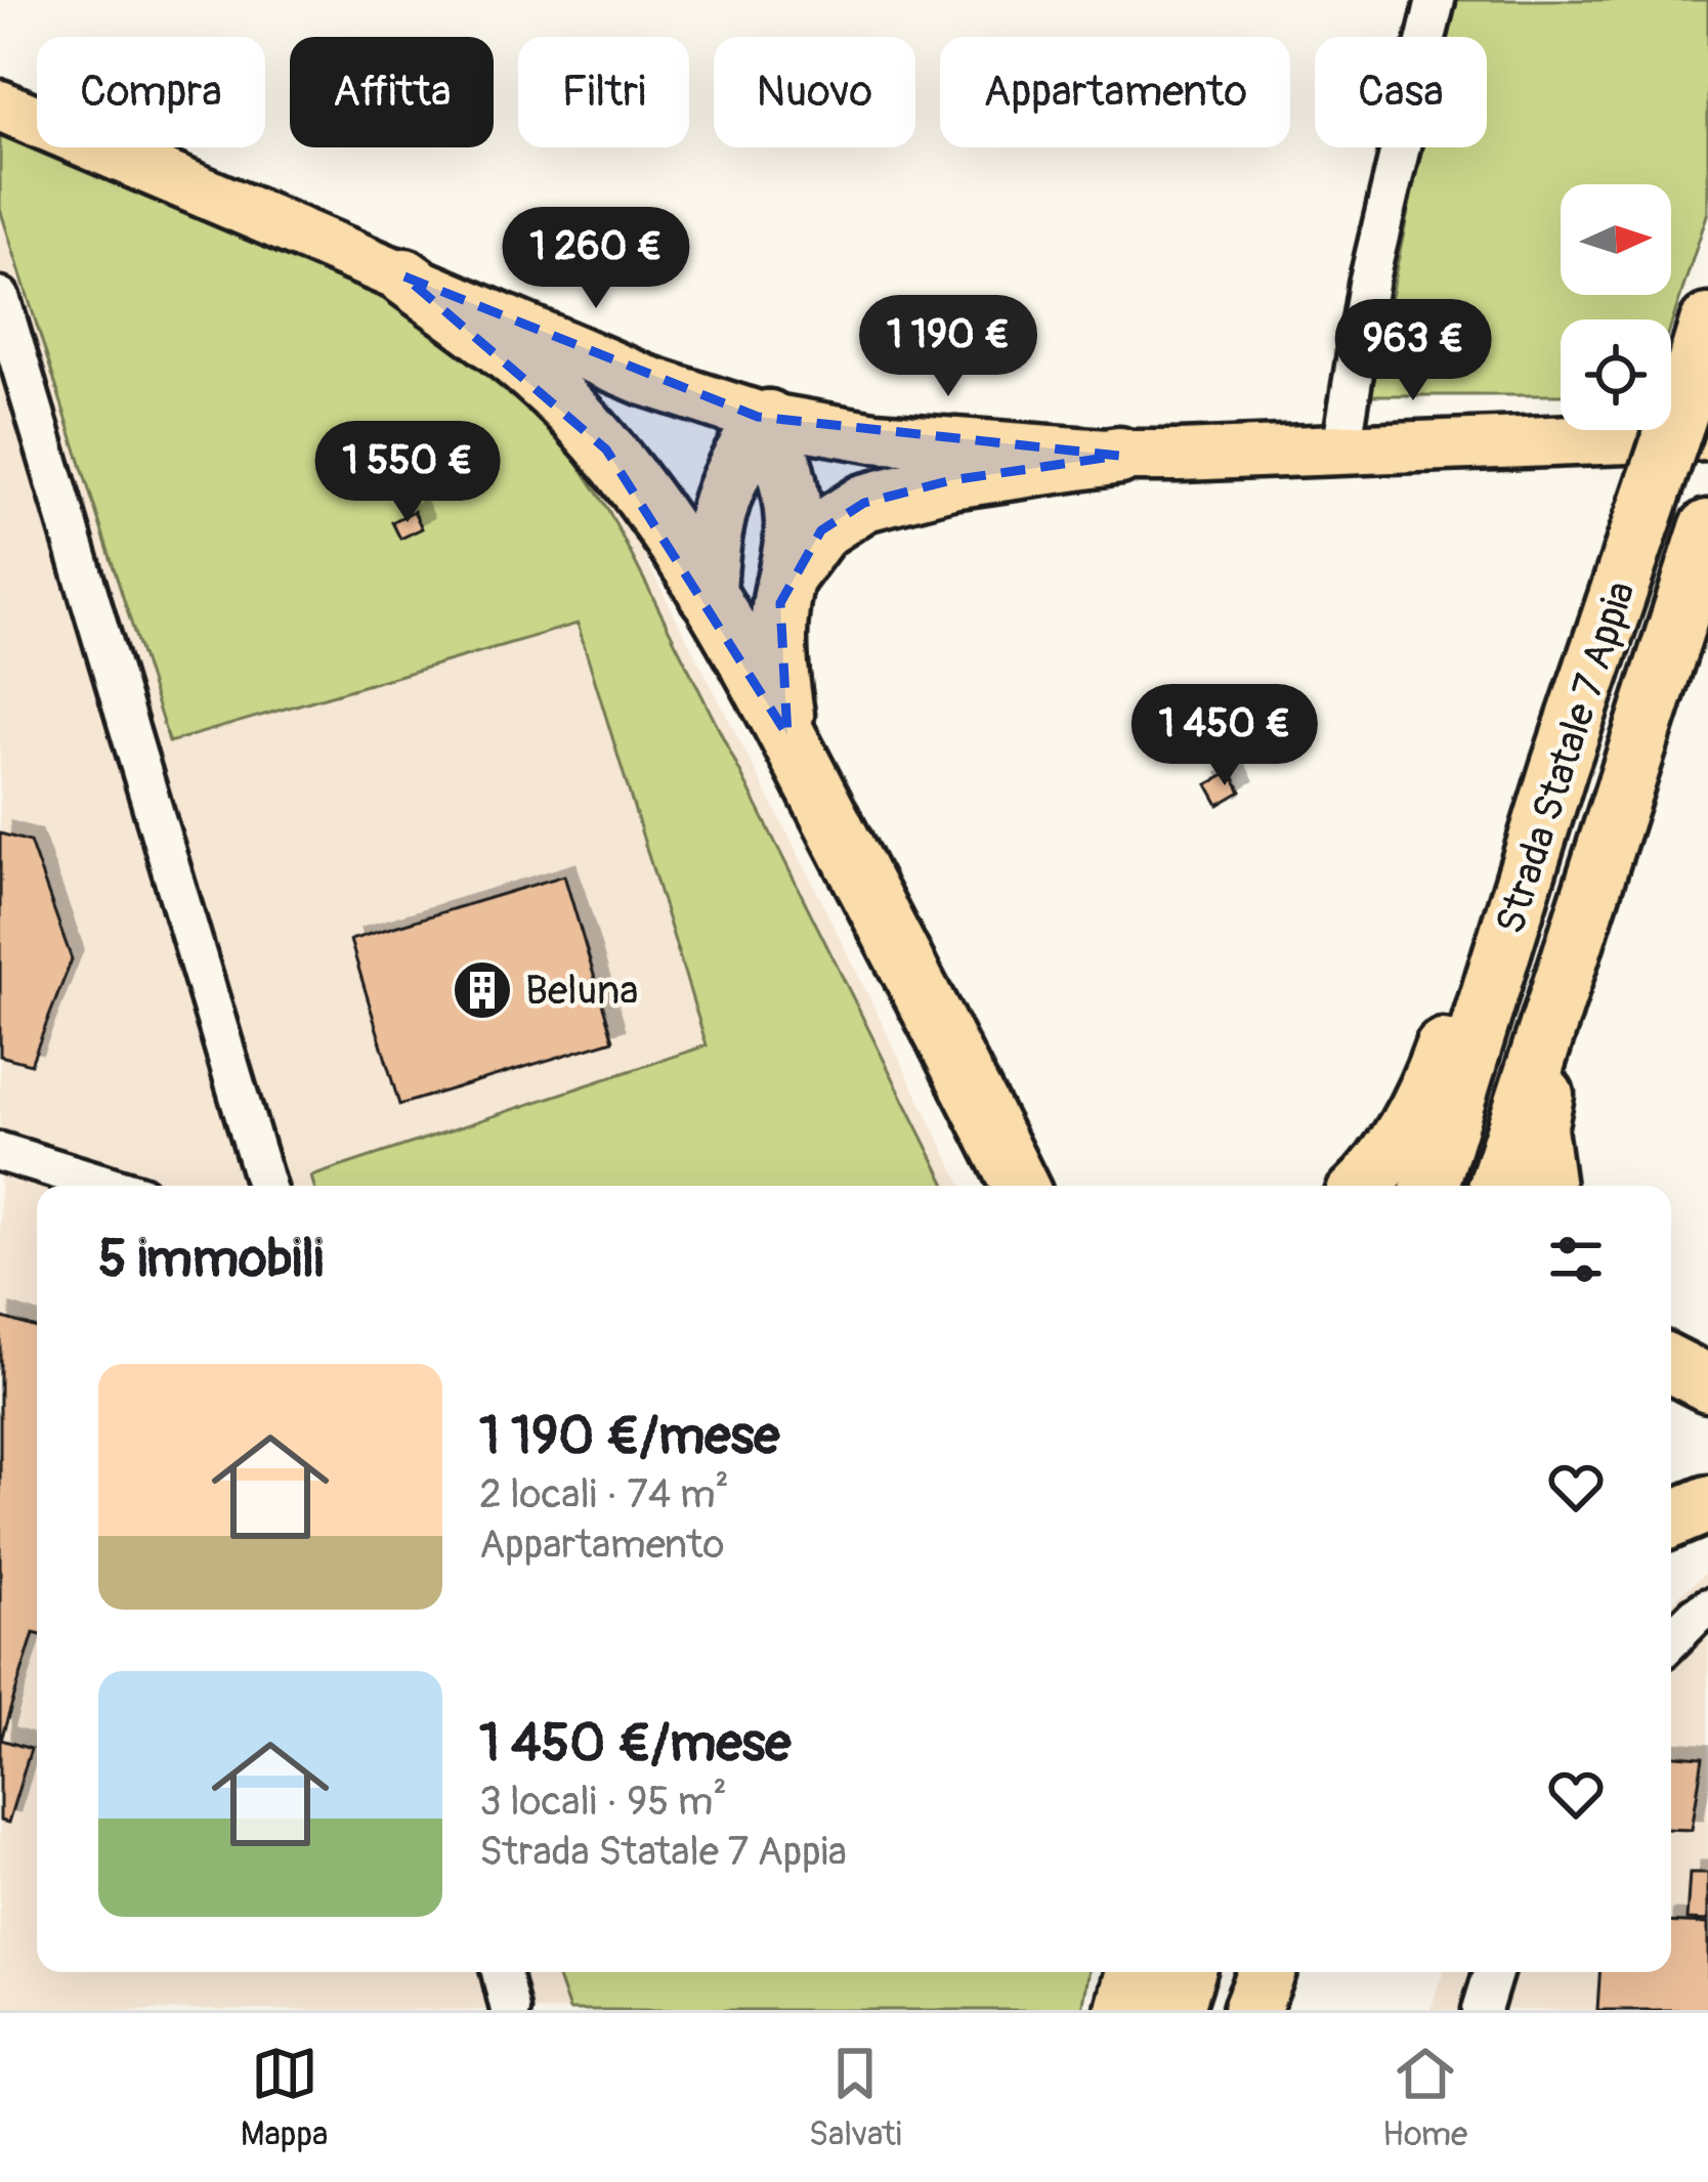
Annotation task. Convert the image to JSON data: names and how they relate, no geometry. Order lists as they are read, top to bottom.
{
  "streets": {
    "highway": ["Strada Statale 7 Appia"]
  },
  "places": {
    "building": ["Beluna"]
  },
  "north": "right",
  "page": {
    "chip": [
      "Compra",
      "Affitta",
      "Filtri",
      "Nuovo",
      "Appartamento",
      "Casa"
    ],
    "price": [
      "1 260 €",
      "1 190 €",
      "963 €",
      "1 550 €",
      "1 450 €"
    ],
    "heading": "5 immobili",
    "list": [
      {
        "name": "1 190 €/mese",
        "note": "2 locali · 74 m² · Appartamento"
      },
      {
        "name": "1 450 €/mese",
        "note": "3 locali · 95 m² · Strada Statale 7 Appia"
      }
    ],
    "tabs": ["Mappa", "Salvati", "Home"]
  }
}
